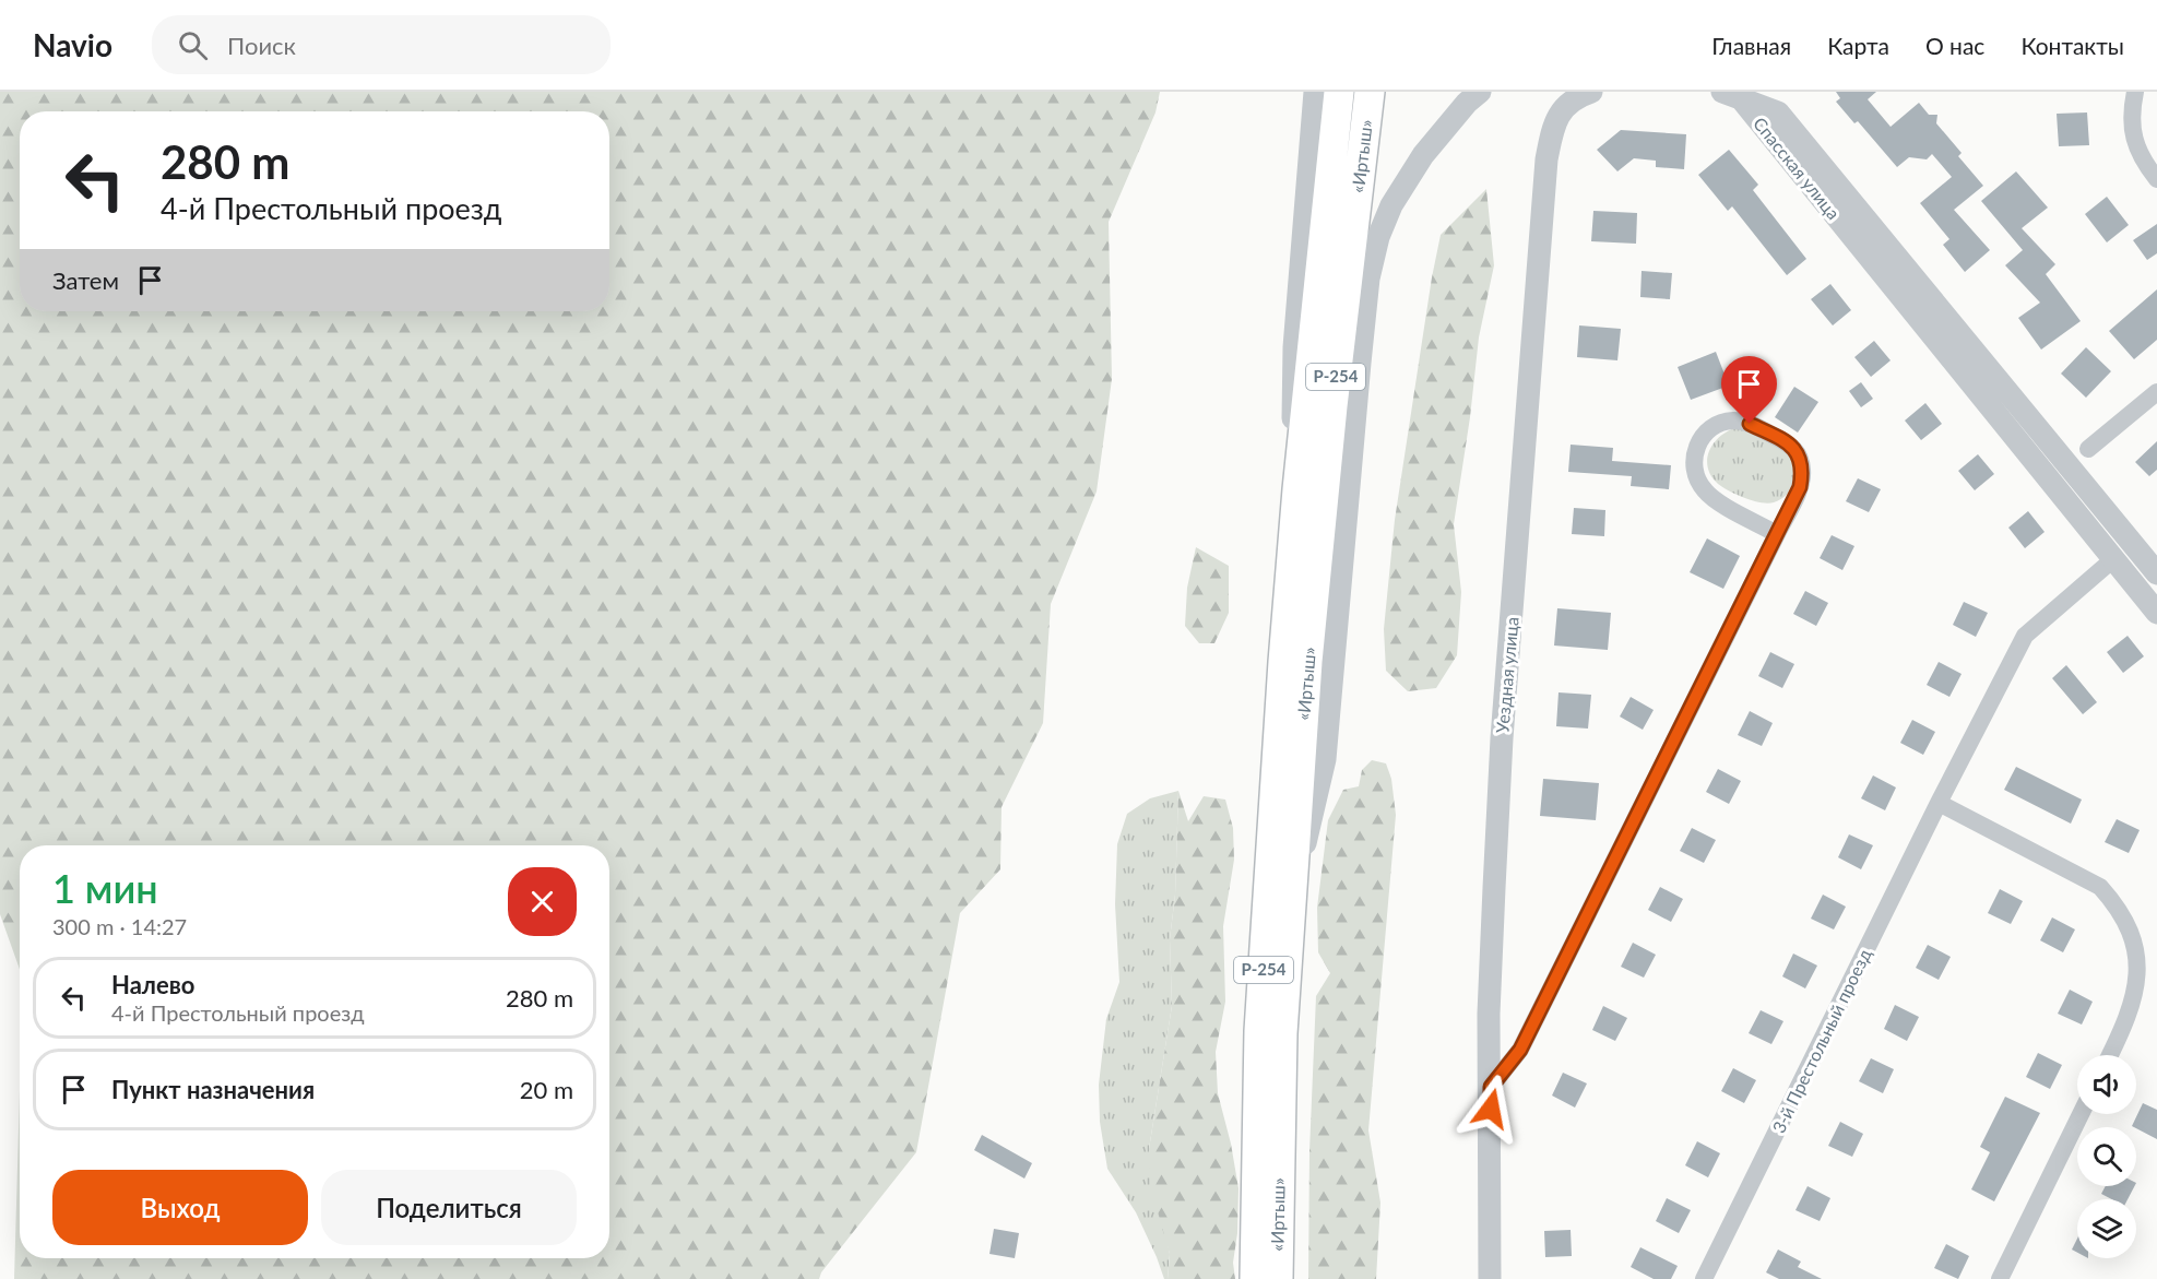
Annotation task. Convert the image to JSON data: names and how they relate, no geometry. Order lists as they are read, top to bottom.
{
  "streets": {
    "highway": ["«Иртыш»", "Р-254"],
    "street": ["Спасская улица", "Уездная улица", "3-й Престольный проезд"]
  },
  "crossings": [
    ["Спасская улица", "3-й Престольный проезд"]
  ],
  "page": {
    "header": "Navio",
    "search": "Поиск",
    "nav": [
      "Главная",
      "Карта",
      "О нас",
      "Контакты"
    ],
    "turn": ["280 m", "4-й Престольный проезд"],
    "then": "Затем",
    "heading": ["1 мин", "300 m · 14:27"],
    "list": [
      {
        "name": "Налево",
        "note": "4-й Престольный проезд",
        "value": "280 m"
      },
      {
        "name": "Пункт назначения",
        "value": "20 m"
      }
    ],
    "buttons": ["Выход", "Поделиться"]
  }
}
